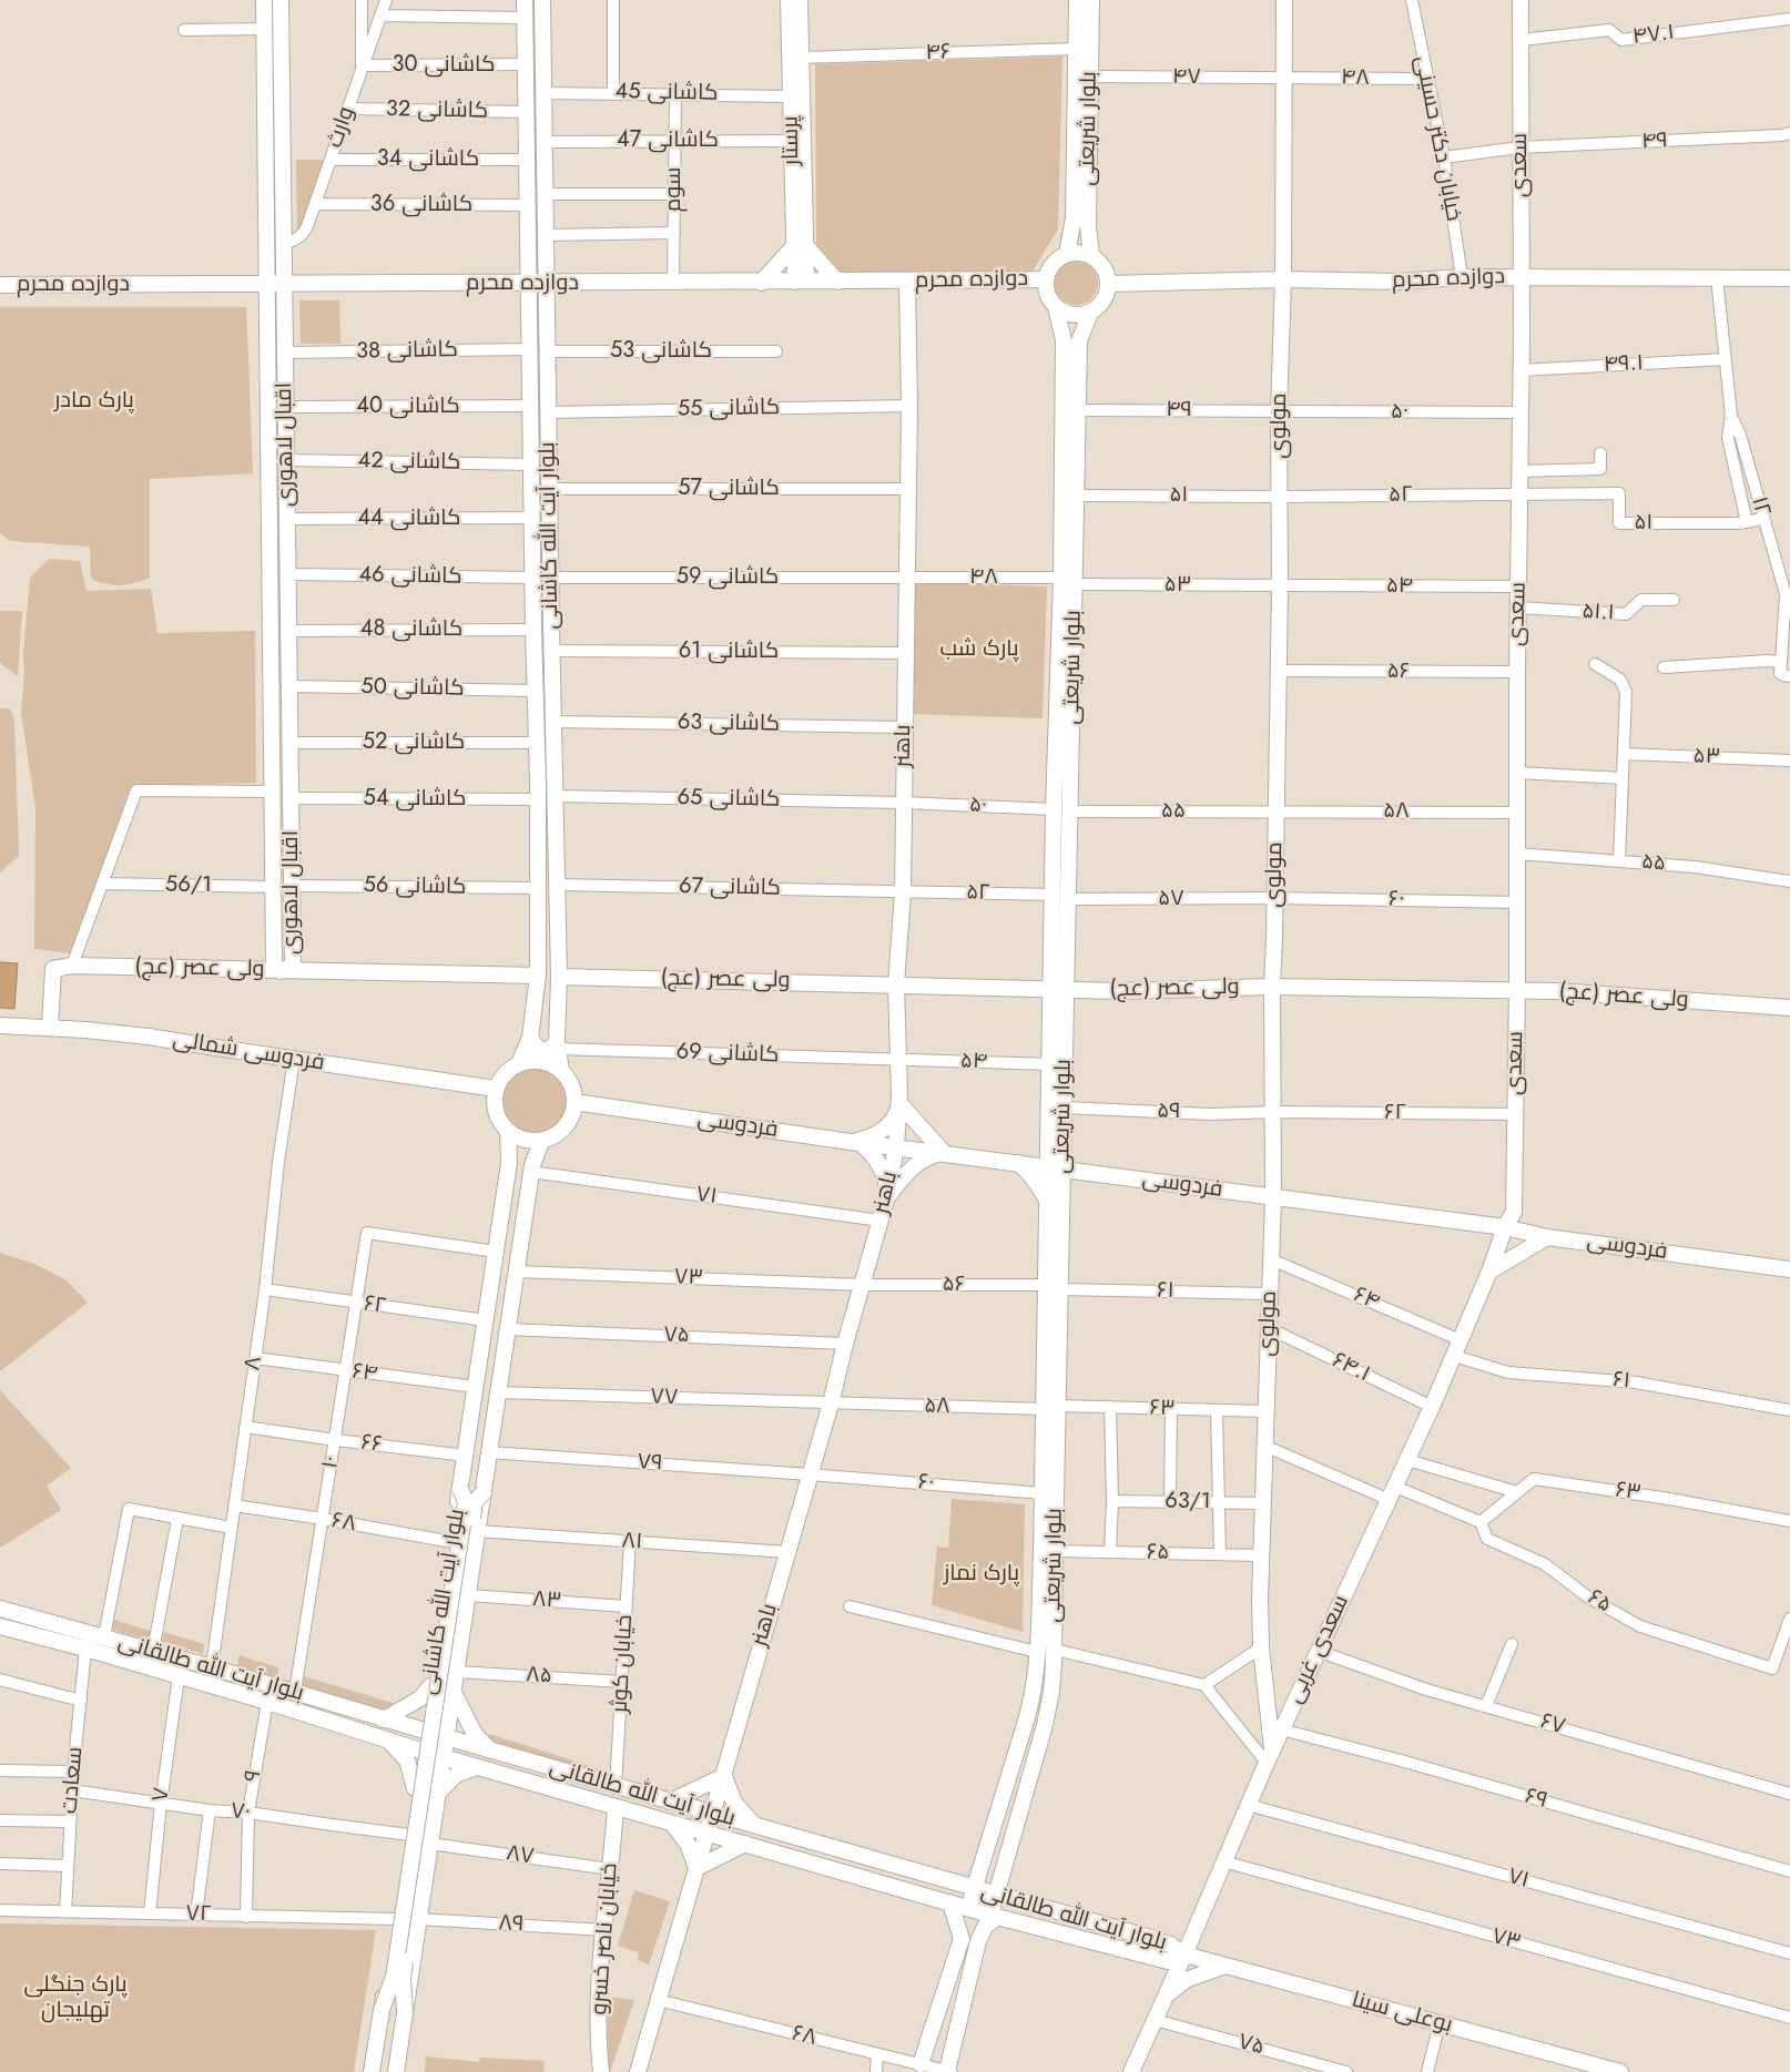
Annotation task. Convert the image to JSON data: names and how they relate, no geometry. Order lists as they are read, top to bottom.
{
  "streets": {
    "main road": [
      "بلوار شریعتی",
      "پرستار",
      "سعدی",
      "دوازده محرم",
      "مولوی",
      "اقبال لاهوری",
      "بلوار آیت الله کاشانی",
      "باهنر",
      "ولی عصر (عج)",
      "فردوسی شمالی",
      "فردوسی",
      "سعدی غربی",
      "بلوار آیت الله طالقانی",
      "خیابان ناصر خسرو",
      "بوعلی سینا"
    ],
    "street": [
      "۴۷.۱",
      "۴۶",
      "کاشانی 30",
      "۴۷",
      "۴۸",
      "کاشانی 45",
      "کاشانی 32",
      "وارث",
      "خیابان دکتر حسینی",
      "کاشانی 47",
      "۴۹",
      "کاشانی 34",
      "سوم",
      "کاشانی 36",
      "کاشانی 38",
      "کاشانی 53",
      "۴۹.۱",
      "کاشانی 40",
      "کاشانی 55",
      "۵۰",
      "کاشانی 42",
      "کاشانی 57",
      "۵۱",
      "۵۲",
      "۱۲",
      "کاشانی 44",
      "کاشانی 46",
      "کاشانی 59",
      "۵۳",
      "۵۴",
      "۵۱.۱",
      "کاشانی 48",
      "کاشانی 61",
      "۵۶",
      "کاشانی 50",
      "کاشانی 63",
      "کاشانی 52",
      "کاشانی 54",
      "کاشانی 65",
      "۵۵",
      "۵۸",
      "56/1",
      "کاشانی 56",
      "کاشانی 67",
      "۵۷",
      "۶۰",
      "کاشانی 69",
      "۵۹",
      "۶۲",
      "۷۱",
      "۷۳",
      "۶۱",
      "۶۴",
      "۷۵",
      "۸",
      "۶۴.۱",
      "۷۷",
      "۶۳",
      "۶۶",
      "۱۰",
      "۷۹",
      "63/1",
      "۶۸",
      "۸۱",
      "۶۵",
      "۸۳",
      "خیابان کوثر",
      "۸۵",
      "۶۷",
      "۹",
      "سعادت",
      "۷",
      "۶۹",
      "۷۰",
      "۸۷",
      "۷۲",
      "۸۹"
    ]
  },
  "crossings": [
    ["۴۷.۱", "سعدی"],
    ["۴۶", "بلوار شریعتی"],
    ["۴۶", "پرستار"],
    ["کاشانی 30", "وارث"],
    ["کاشانی 30", "بلوار آیت الله کاشانی"],
    ["۴۷", "۴۸"],
    ["۴۷", "بلوار شریعتی"],
    ["۴۷", "مولوی"],
    ["۴۸", "بلوار شریعتی"],
    ["۴۸", "خیابان دکتر حسینی"],
    ["۴۸", "مولوی"],
    ["۴۸", "کاشانی 59"],
    ["۴۸", "۵۳"],
    ["۴۸", "باهنر"],
    ["کاشانی 45", "پرستار"],
    ["کاشانی 45", "سوم"],
    ["کاشانی 45", "بلوار آیت الله کاشانی"],
    ["کاشانی 32", "وارث"],
    ["کاشانی 32", "بلوار آیت الله کاشانی"],
    ["وارث", "کاشانی 34"],
    ["وارث", "کاشانی 36"],
    ["وارث", "اقبال لاهوری"],
    ["بلوار شریعتی", "۴۹"],
    ["بلوار شریعتی", "دوازده محرم"],
    ["بلوار شریعتی", "۵۰"],
    ["بلوار شریعتی", "۵۱"],
    ["بلوار شریعتی", "۵۲"],
    ["بلوار شریعتی", "۵۳"],
    ["بلوار شریعتی", "۵۴"],
    ["بلوار شریعتی", "۵۶"],
    ["بلوار شریعتی", "۵۵"],
    ["بلوار شریعتی", "۵۸"],
    ["بلوار شریعتی", "۵۷"],
    ["بلوار شریعتی", "۶۰"],
    ["بلوار شریعتی", "ولی عصر (عج)"],
    ["بلوار شریعتی", "۵۹"],
    ["بلوار شریعتی", "فردوسی"],
    ["بلوار شریعتی", "۶۱"],
    ["بلوار شریعتی", "۶۳"],
    ["بلوار شریعتی", "۶۸"],
    ["بلوار شریعتی", "۶۵"],
    ["بلوار شریعتی", "بلوار آیت الله طالقانی"],
    ["خیابان دکتر حسینی", "دوازده محرم"],
    ["کاشانی 47", "پرستار"],
    ["کاشانی 47", "سوم"],
    ["کاشانی 47", "بلوار آیت الله کاشانی"],
    ["پرستار", "دوازده محرم"],
    ["۴۹", "سعدی"],
    ["۴۹", "۵۰"],
    ["۴۹", "مولوی"],
    ["کاشانی 34", "بلوار آیت الله کاشانی"],
    ["سعدی", "دوازده محرم"],
    ["سعدی", "۴۹.۱"],
    ["سعدی", "۵۰"],
    ["سعدی", "۵۱"],
    ["سعدی", "۵۲"],
    ["سعدی", "۵۴"],
    ["سعدی", "۵۱.۱"],
    ["سعدی", "۵۶"],
    ["سعدی", "۵۵"],
    ["سعدی", "۵۸"],
    ["سعدی", "۶۰"],
    ["سعدی", "ولی عصر (عج)"],
    ["سعدی", "۶۲"],
    ["سعدی", "فردوسی"],
    ["سعدی", "سعدی غربی"],
    ["سوم", "دوازده محرم"],
    ["کاشانی 36", "بلوار آیت الله کاشانی"],
    ["دوازده محرم", "مولوی"],
    ["دوازده محرم", "اقبال لاهوری"],
    ["دوازده محرم", "۱۲"],
    ["دوازده محرم", "بلوار آیت الله کاشانی"],
    ["دوازده محرم", "باهنر"],
    ["کاشانی 38", "اقبال لاهوری"],
    ["کاشانی 38", "بلوار آیت الله کاشانی"],
    ["کاشانی 53", "بلوار آیت الله کاشانی"],
    ["۴۹.۱", "۱۲"],
    ["کاشانی 40", "اقبال لاهوری"],
    ["کاشانی 40", "بلوار آیت الله کاشانی"],
    ["کاشانی 55", "بلوار آیت الله کاشانی"],
    ["کاشانی 55", "باهنر"],
    ["۵۰", "مولوی"],
    ["۵۰", "باهنر"],
    ["۵۰", "کاشانی 65"],
    ["مولوی", "۵۱"],
    ["مولوی", "۵۲"],
    ["مولوی", "۵۳"],
    ["مولوی", "۵۴"],
    ["مولوی", "۵۶"],
    ["مولوی", "۵۵"],
    ["مولوی", "۵۸"],
    ["مولوی", "۵۷"],
    ["مولوی", "۶۰"],
    ["مولوی", "ولی عصر (عج)"],
    ["مولوی", "۵۹"],
    ["مولوی", "۶۲"],
    ["مولوی", "فردوسی"],
    ["مولوی", "۶۱"],
    ["مولوی", "۶۴"],
    ["مولوی", "۶۴.۱"],
    ["مولوی", "۶۳"],
    ["مولوی", "63/1"],
    ["مولوی", "۶۵"],
    ["مولوی", "سعدی غربی"],
    ["اقبال لاهوری", "کاشانی 42"],
    ["اقبال لاهوری", "کاشانی 44"],
    ["اقبال لاهوری", "کاشانی 46"],
    ["اقبال لاهوری", "کاشانی 48"],
    ["اقبال لاهوری", "کاشانی 50"],
    ["اقبال لاهوری", "کاشانی 52"],
    ["اقبال لاهوری", "کاشانی 54"],
    ["اقبال لاهوری", "56/1"],
    ["اقبال لاهوری", "کاشانی 56"],
    ["اقبال لاهوری", "ولی عصر (عج)"],
    ["کاشانی 42", "بلوار آیت الله کاشانی"],
    ["کاشانی 57", "بلوار آیت الله کاشانی"],
    ["کاشانی 57", "باهنر"],
    ["۵۱", "۵۲"],
    ["۵۱", "۱۲"],
    ["۵۲", "باهنر"],
    ["۵۲", "کاشانی 67"],
    ["۵۲", "۵۷"],
    ["کاشانی 44", "بلوار آیت الله کاشانی"],
    ["بلوار آیت الله کاشانی", "کاشانی 46"],
    ["بلوار آیت الله کاشانی", "کاشانی 59"],
    ["بلوار آیت الله کاشانی", "کاشانی 48"],
    ["بلوار آیت الله کاشانی", "کاشانی 61"],
    ["بلوار آیت الله کاشانی", "کاشانی 50"],
    ["بلوار آیت الله کاشانی", "کاشانی 63"],
    ["بلوار آیت الله کاشانی", "کاشانی 52"],
    ["بلوار آیت الله کاشانی", "کاشانی 54"],
    ["بلوار آیت الله کاشانی", "کاشانی 65"],
    ["بلوار آیت الله کاشانی", "کاشانی 56"],
    ["بلوار آیت الله کاشانی", "کاشانی 67"],
    ["بلوار آیت الله کاشانی", "ولی عصر (عج)"],
    ["بلوار آیت الله کاشانی", "فردوسی شمالی"],
    ["بلوار آیت الله کاشانی", "کاشانی 69"],
    ["بلوار آیت الله کاشانی", "۶۲"],
    ["بلوار آیت الله کاشانی", "فردوسی"],
    ["بلوار آیت الله کاشانی", "۷۱"],
    ["بلوار آیت الله کاشانی", "۷۳"],
    ["بلوار آیت الله کاشانی", "۶۴"],
    ["بلوار آیت الله کاشانی", "۷۵"],
    ["بلوار آیت الله کاشانی", "۷۷"],
    ["بلوار آیت الله کاشانی", "۶۶"],
    ["بلوار آیت الله کاشانی", "۱۰"],
    ["بلوار آیت الله کاشانی", "۷۹"],
    ["بلوار آیت الله کاشانی", "۶۸"],
    ["بلوار آیت الله کاشانی", "۸۱"],
    ["بلوار آیت الله کاشانی", "۸۳"],
    ["بلوار آیت الله کاشانی", "بلوار آیت الله طالقانی"],
    ["بلوار آیت الله کاشانی", "۸۵"],
    ["بلوار آیت الله کاشانی", "۷۰"],
    ["بلوار آیت الله کاشانی", "۸۷"],
    ["بلوار آیت الله کاشانی", "۷۲"],
    ["بلوار آیت الله کاشانی", "۸۹"],
    ["کاشانی 59", "باهنر"],
    ["۵۳", "۵۴"],
    ["۵۴", "باهنر"],
    ["۵۴", "کاشانی 69"],
    ["کاشانی 61", "باهنر"],
    ["۵۶", "باهنر"],
    ["۵۶", "۷۳"],
    ["۵۶", "۶۱"],
    ["کاشانی 63", "باهنر"],
    ["باهنر", "کاشانی 65"],
    ["باهنر", "۵۸"],
    ["باهنر", "کاشانی 67"],
    ["باهنر", "۶۰"],
    ["باهنر", "ولی عصر (عج)"],
    ["باهنر", "کاشانی 69"],
    ["باهنر", "فردوسی"],
    ["باهنر", "۷۱"],
    ["باهنر", "۷۳"],
    ["باهنر", "۷۵"],
    ["باهنر", "۷۷"],
    ["باهنر", "۷۹"],
    ["باهنر", "۶۸"],
    ["باهنر", "۸۱"],
    ["باهنر", "بلوار آیت الله طالقانی"],
    ["۵۵", "۵۸"],
    ["۵۸", "۷۷"],
    ["۵۸", "۶۳"],
    ["۵۷", "۶۰"],
    ["۶۰", "۷۹"],
    ["فردوسی شمالی", "فردوسی"],
    ["فردوسی شمالی", "۸"],
    ["۵۹", "۶۲"],
    ["۶۲", "۸"],
    ["۶۲", "۱۰"],
    ["فردوسی", "سعدی غربی"],
    ["۷۱", "سعدی غربی"],
    ["۷۳", "سعدی غربی"],
    ["۶۱", "سعدی غربی"],
    ["۶۴", "۸"],
    ["۶۴", "۱۰"],
    ["۶۴", "سعدی غربی"],
    ["۷۵", "سعدی غربی"],
    ["۸", "۶۶"],
    ["۸", "۶۸"],
    ["۸", "بلوار آیت الله طالقانی"],
    ["۶۴.۱", "سعدی غربی"],
    ["۶۳", "۶۵"],
    ["۶۶", "۱۰"],
    ["۱۰", "۶۸"],
    ["۱۰", "بلوار آیت الله طالقانی"],
    ["۸۱", "خیابان کوثر"],
    ["۶۵", "سعدی غربی"],
    ["۸۳", "خیابان کوثر"],
    ["سعدی غربی", "بلوار آیت الله طالقانی"],
    ["سعدی غربی", "۶۷"],
    ["سعدی غربی", "۶۹"],
    ["سعدی غربی", "بوعلی سینا"],
    ["خیابان کوثر", "بلوار آیت الله طالقانی"],
    ["خیابان کوثر", "۸۵"],
    ["بلوار آیت الله طالقانی", "۹"],
    ["بلوار آیت الله طالقانی", "سعادت"],
    ["بلوار آیت الله طالقانی", "۷"],
    ["بلوار آیت الله طالقانی", "خیابان ناصر خسرو"],
    ["بلوار آیت الله طالقانی", "بوعلی سینا"],
    ["۹", "۷۰"],
    ["۹", "۷۲"],
    ["سعادت", "۷۰"],
    ["سعادت", "۷۲"],
    ["۷", "۷۰"],
    ["۷", "۷۲"],
    ["۸۷", "خیابان ناصر خسرو"],
    ["۸۹", "خیابان ناصر خسرو"]
  ],
  "parks": [
    "پارک مادر",
    "پارک شب",
    "پارک نماز",
    "پارک جنگلی تهلیجان"
  ]
}
